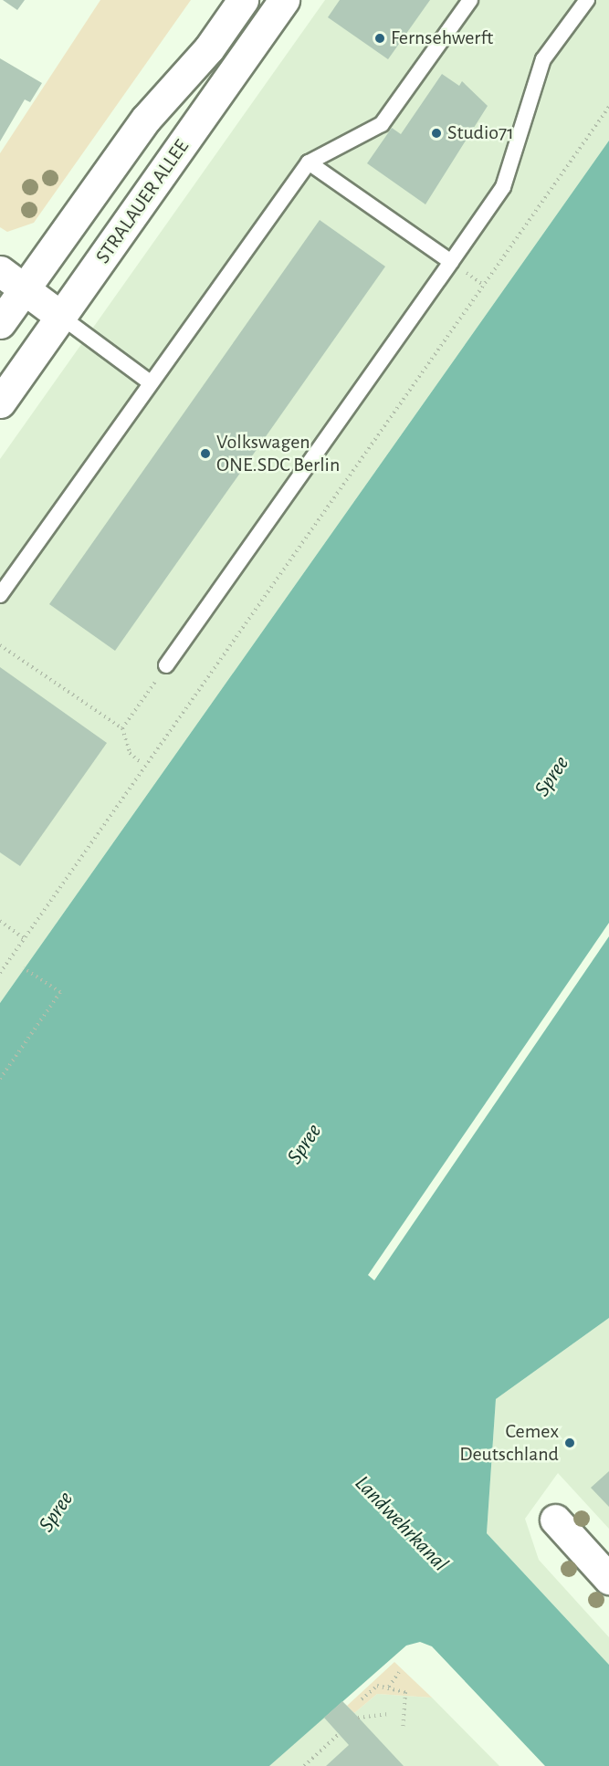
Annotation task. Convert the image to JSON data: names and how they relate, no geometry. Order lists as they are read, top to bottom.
{
  "streets": {
    "main road": ["STRALAUER ALLEE"]
  },
  "water": ["Spree", "Landwehrkanal"],
  "places": [
    "Fernsehwerft",
    "Studio71",
    "Volkswagen ONE.SDC Berlin",
    "Cemex Deutschland"
  ]
}
